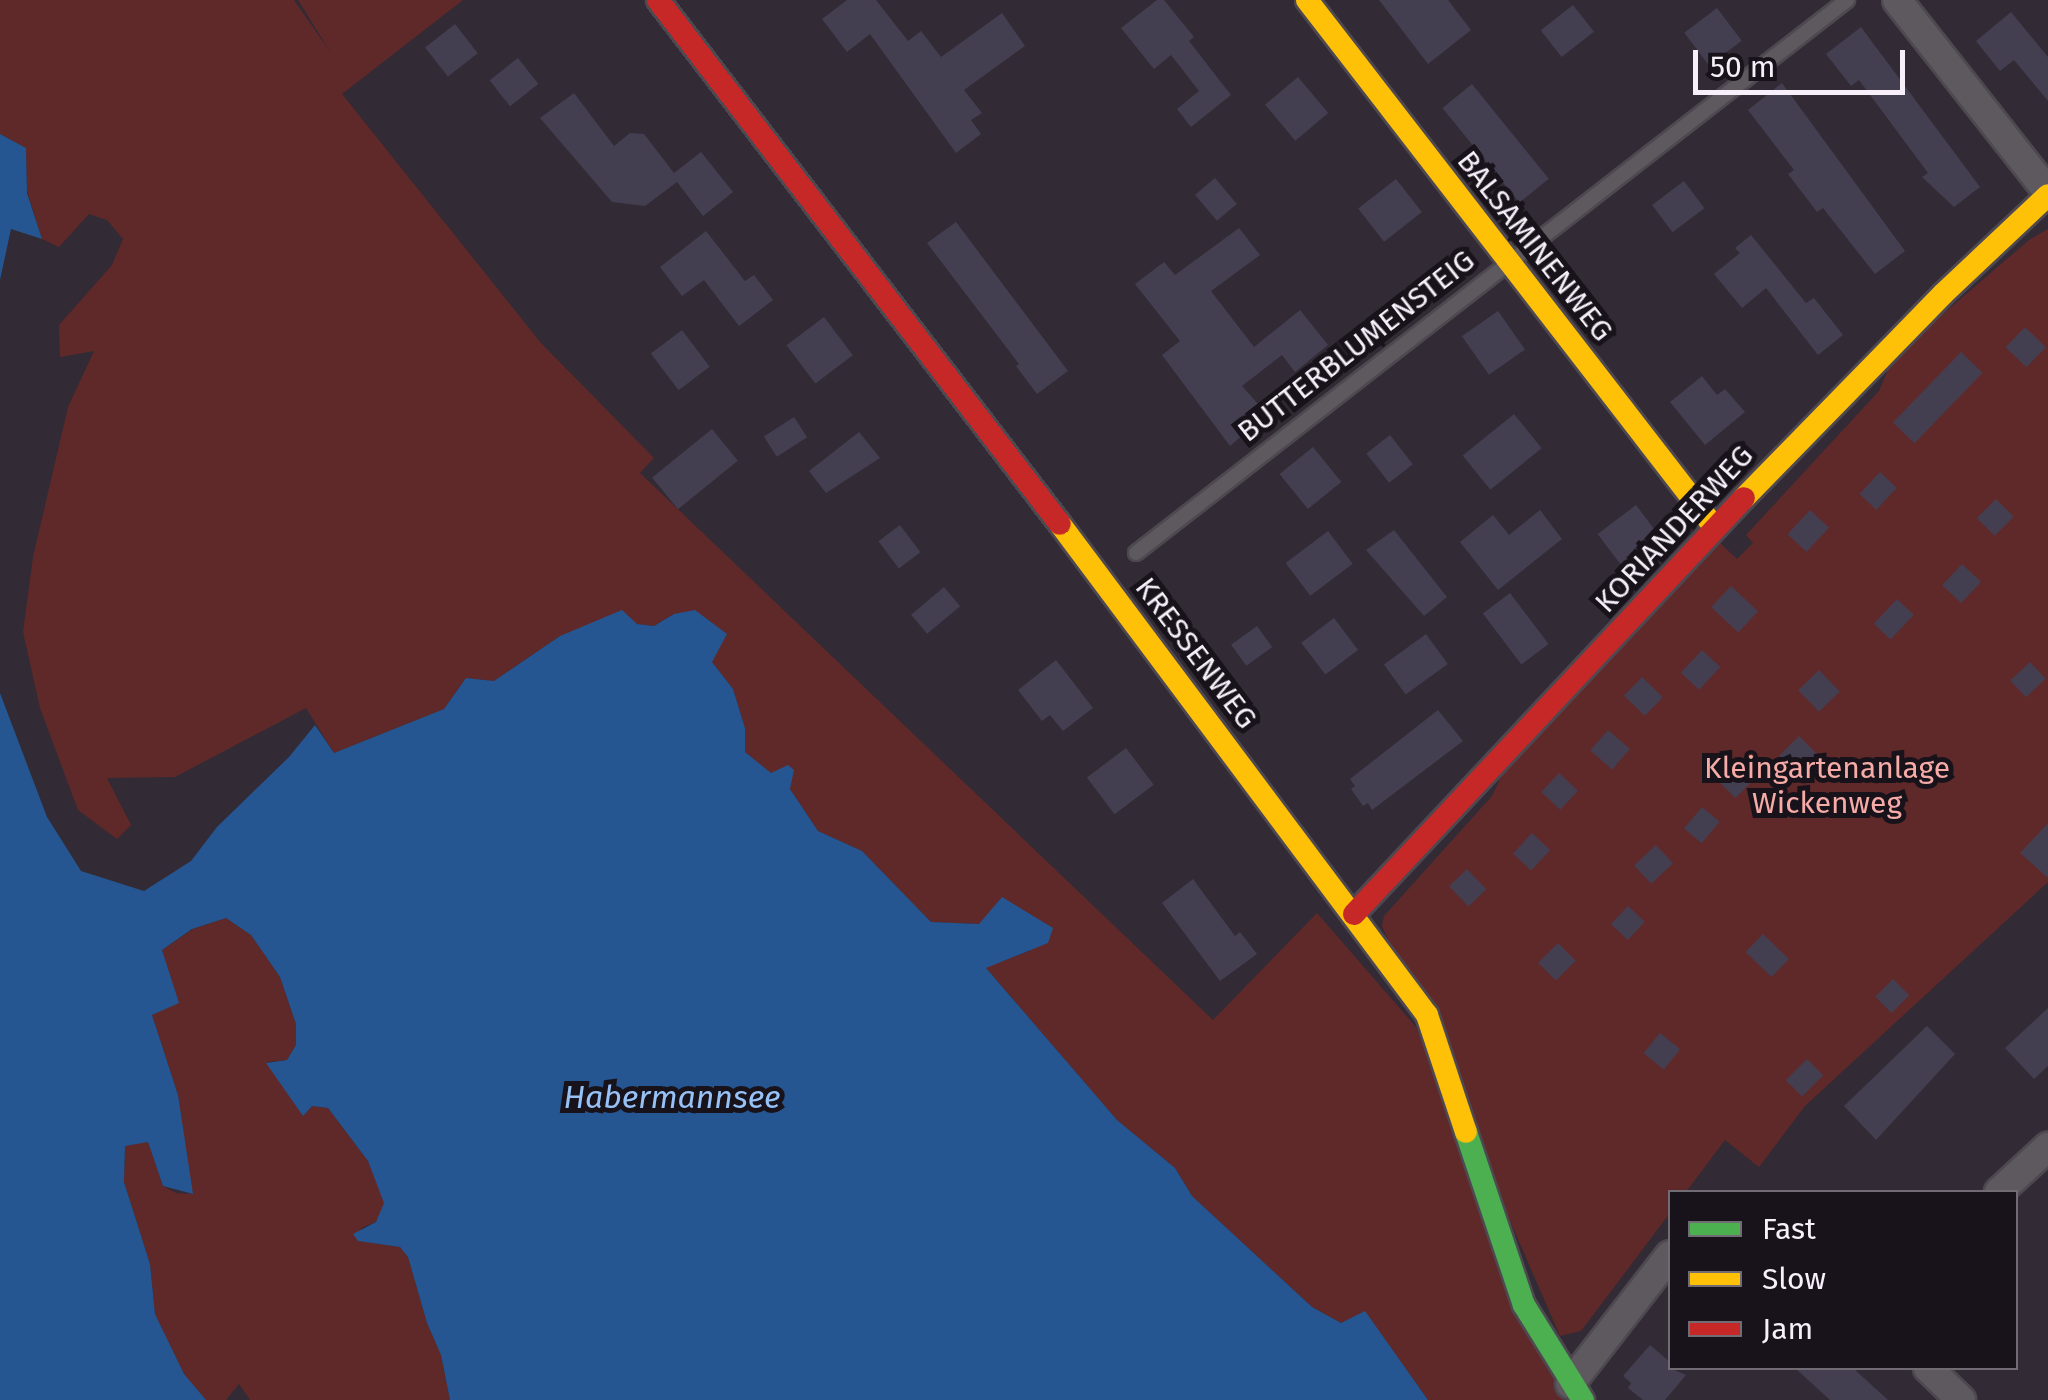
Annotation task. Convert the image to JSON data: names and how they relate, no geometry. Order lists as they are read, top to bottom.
{
  "streets": {
    "street": ["BALSAMINENWEG", "KORIANDERWEG", "KRESSENWEG"],
    "lane": ["BUTTERBLUMENSTEIG"]
  },
  "crossings": [
    ["BALSAMINENWEG", "BUTTERBLUMENSTEIG"],
    ["BALSAMINENWEG", "KORIANDERWEG"],
    ["KORIANDERWEG", "KRESSENWEG"]
  ],
  "water": ["Habermannsee"],
  "parks": ["Kleingartenanlage Wickenweg"],
  "legend": ["Fast", "Slow", "Jam"],
  "scale_bar": "50 m"
}
